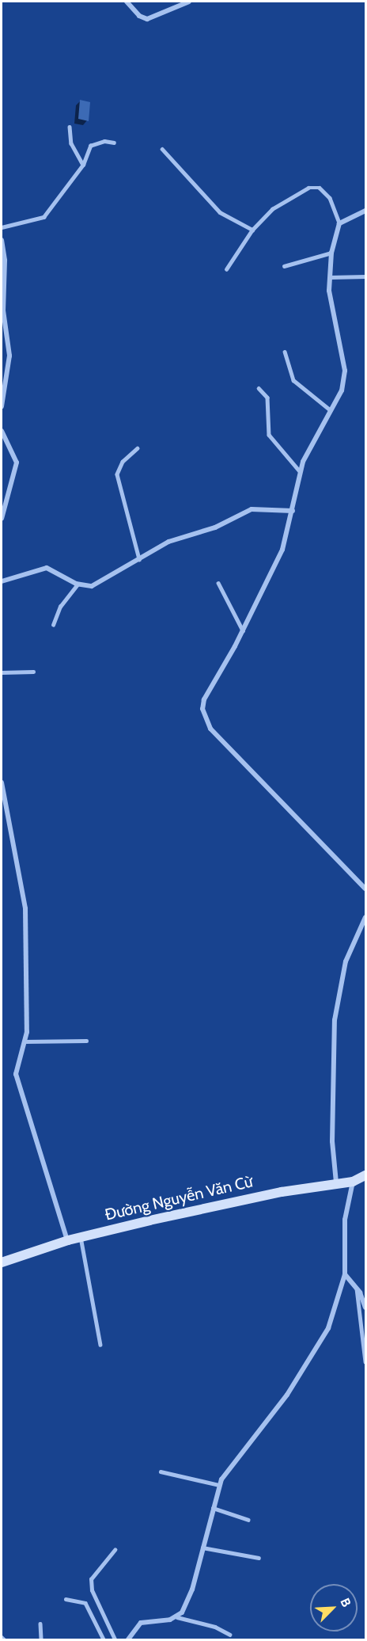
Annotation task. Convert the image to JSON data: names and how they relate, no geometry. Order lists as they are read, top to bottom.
{
  "streets": {
    "street": ["Đường Nguyễn Văn Cừ"]
  },
  "north": "top right"
}
